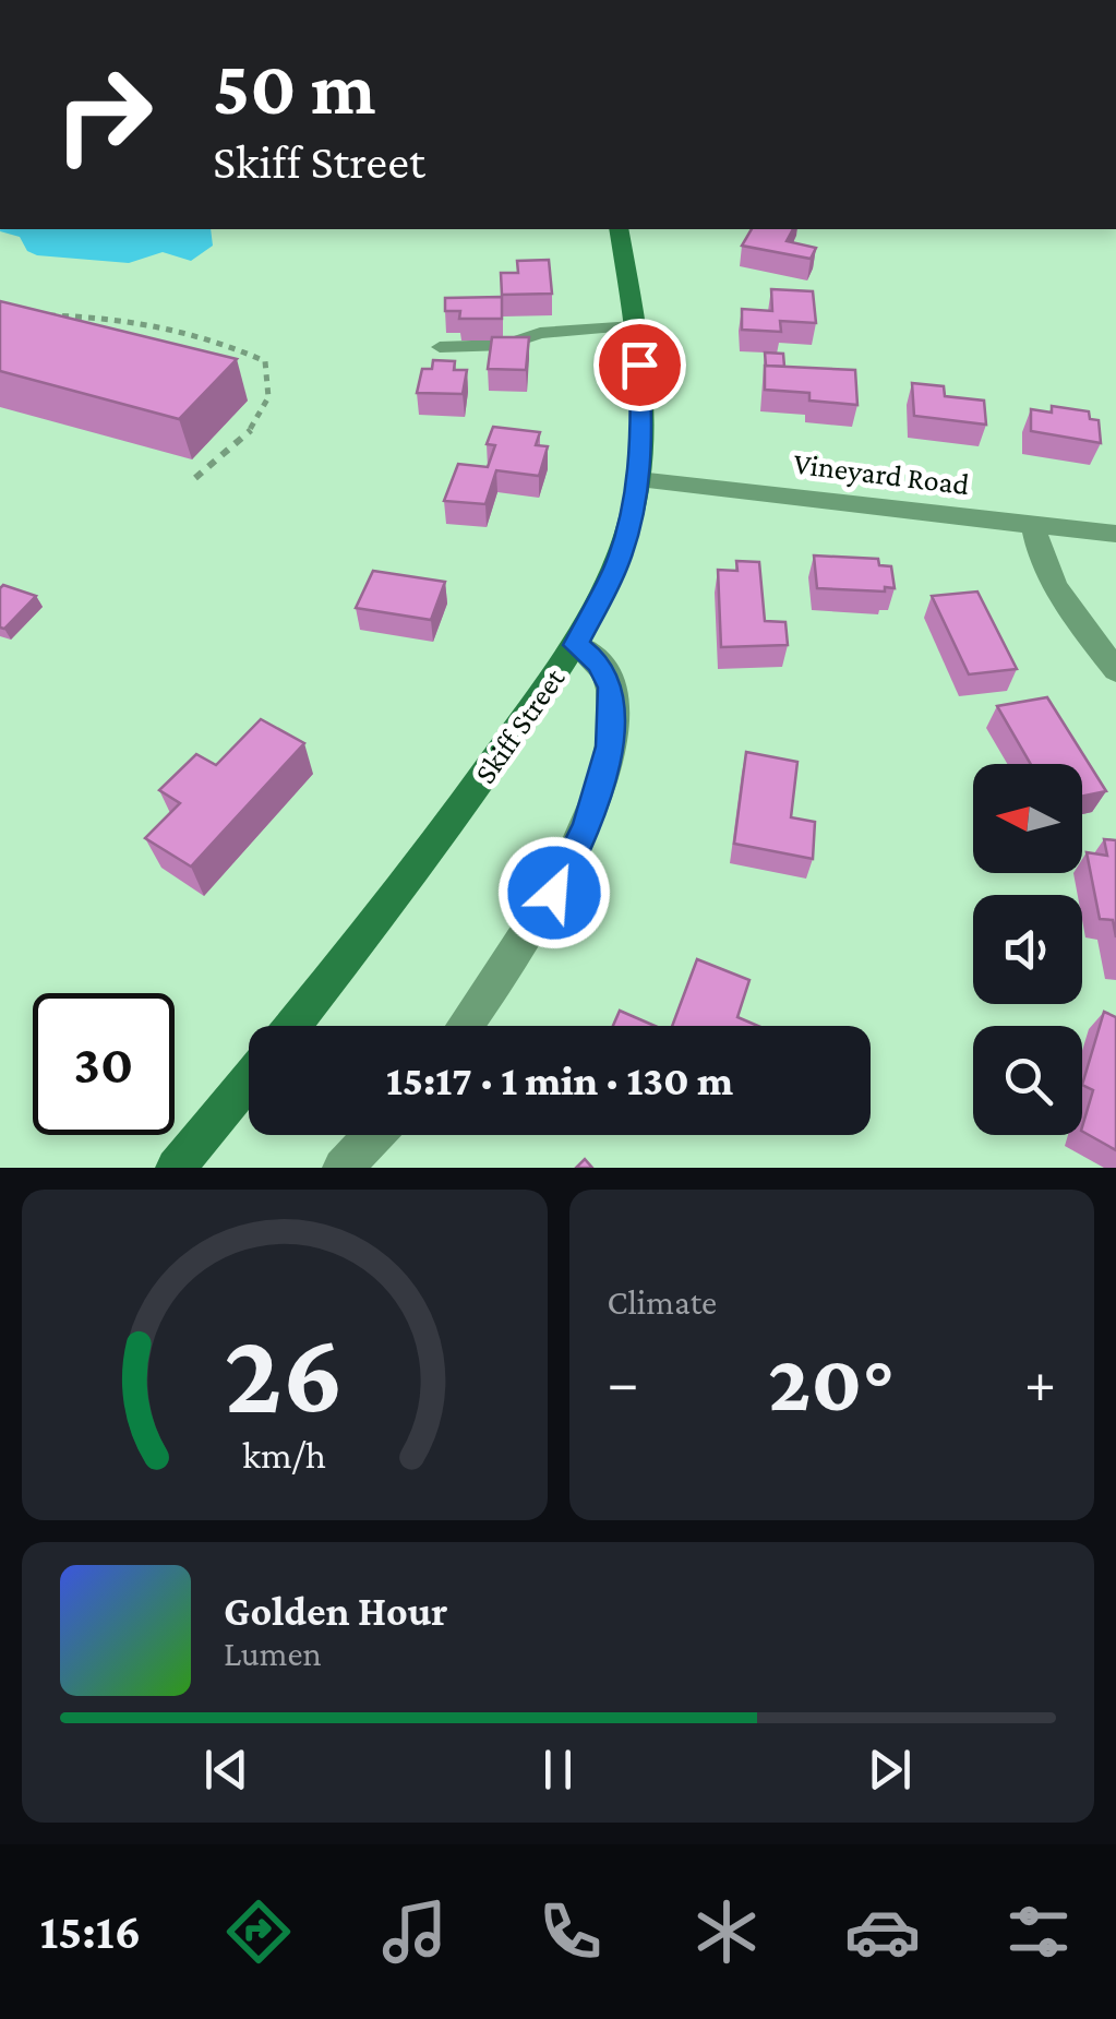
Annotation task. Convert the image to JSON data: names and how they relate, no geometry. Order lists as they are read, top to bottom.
{
  "streets": {
    "main road": ["Skiff Street"],
    "street": ["Vineyard Road"]
  },
  "crossings": [
    ["Vineyard Road", "Skiff Street"]
  ],
  "north": "left",
  "page": {
    "turn": ["50 m", "Skiff Street"],
    "limit": "30",
    "trip": "15:17 · 1 min · 130 m",
    "tile": "Climate",
    "heat": ["−", "20°", "+"],
    "song": ["Golden Hour", "Lumen"],
    "tabs": "15:16",
    "gauge": ["26", "km/h"]
  }
}
